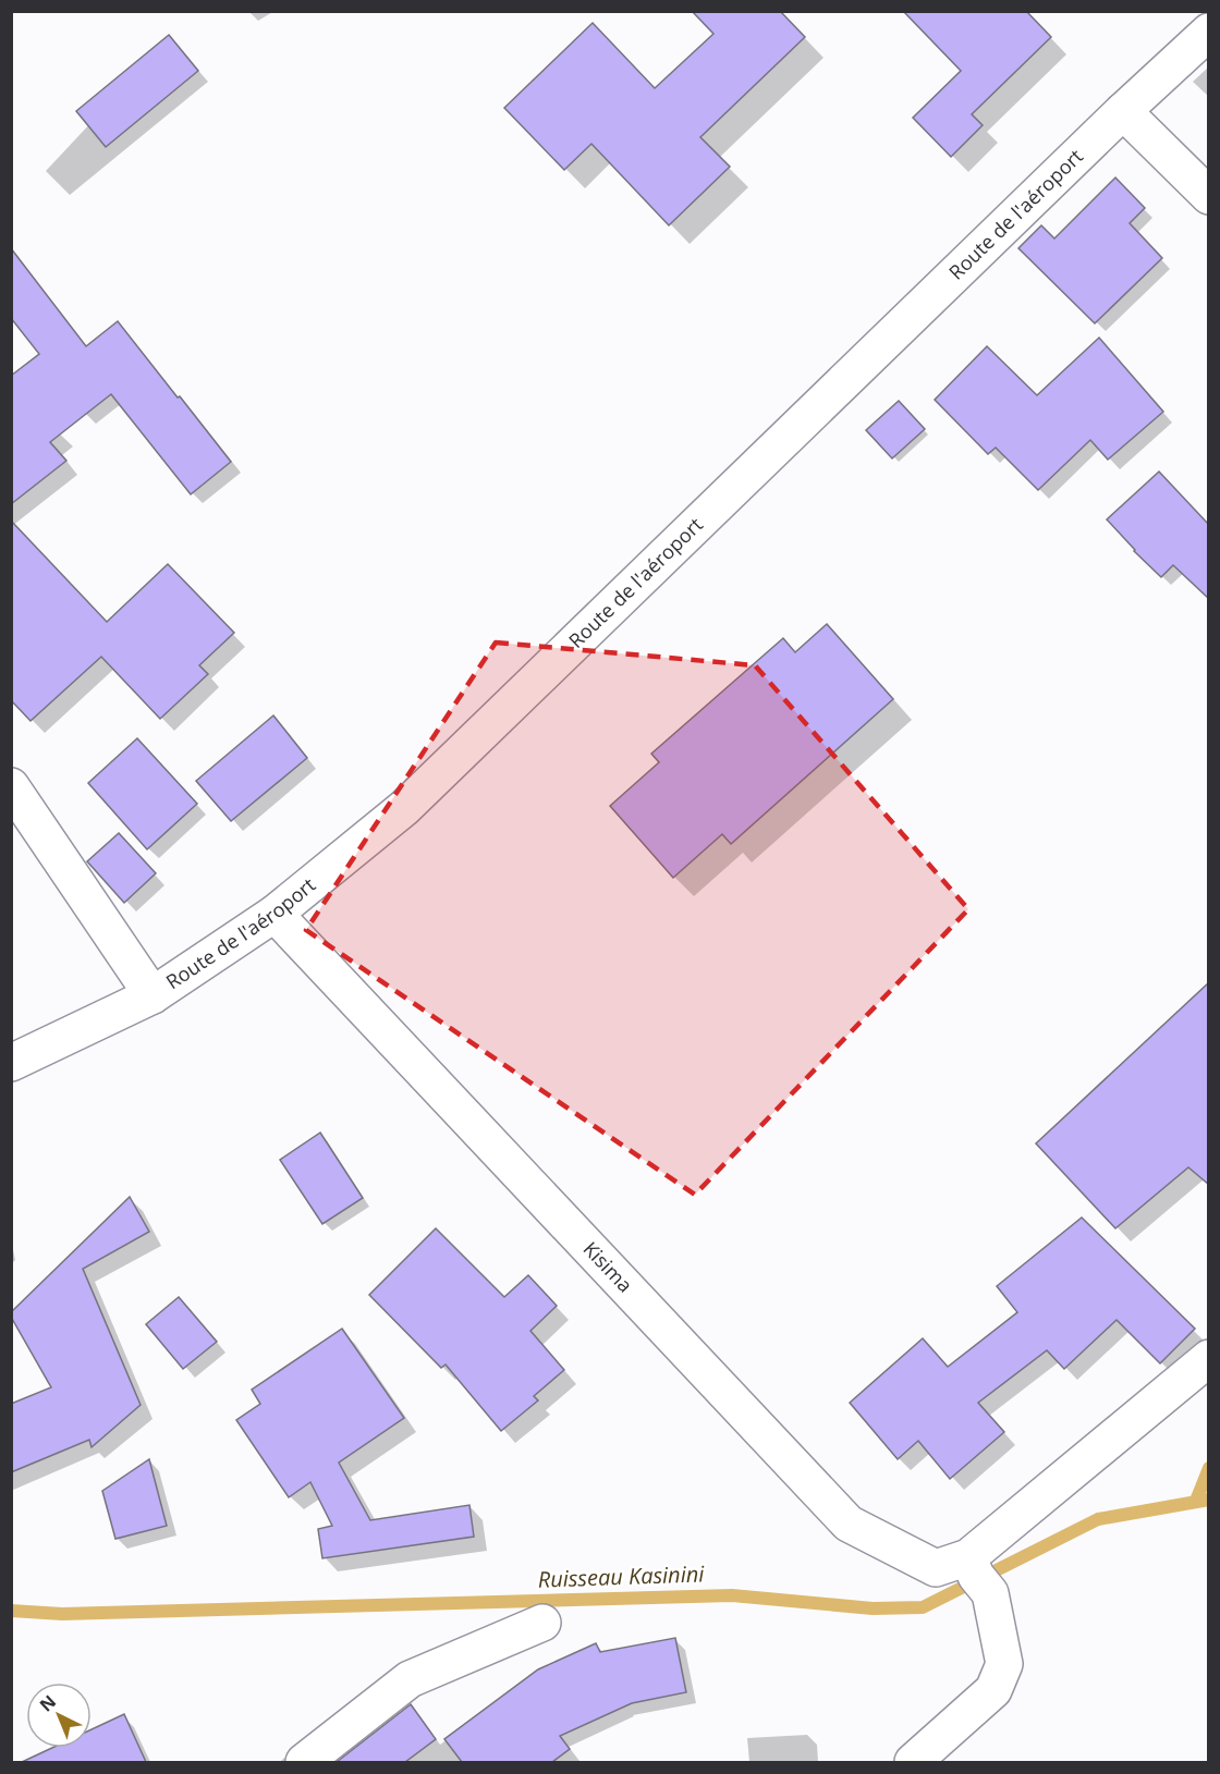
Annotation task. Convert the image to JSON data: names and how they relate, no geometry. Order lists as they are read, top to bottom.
{
  "streets": {
    "street": ["Route de l'aéroport", "Kisima"]
  },
  "crossings": [
    ["Route de l'aéroport", "Kisima"]
  ],
  "water": ["Ruisseau Kasinini"],
  "north": "top left"
}
